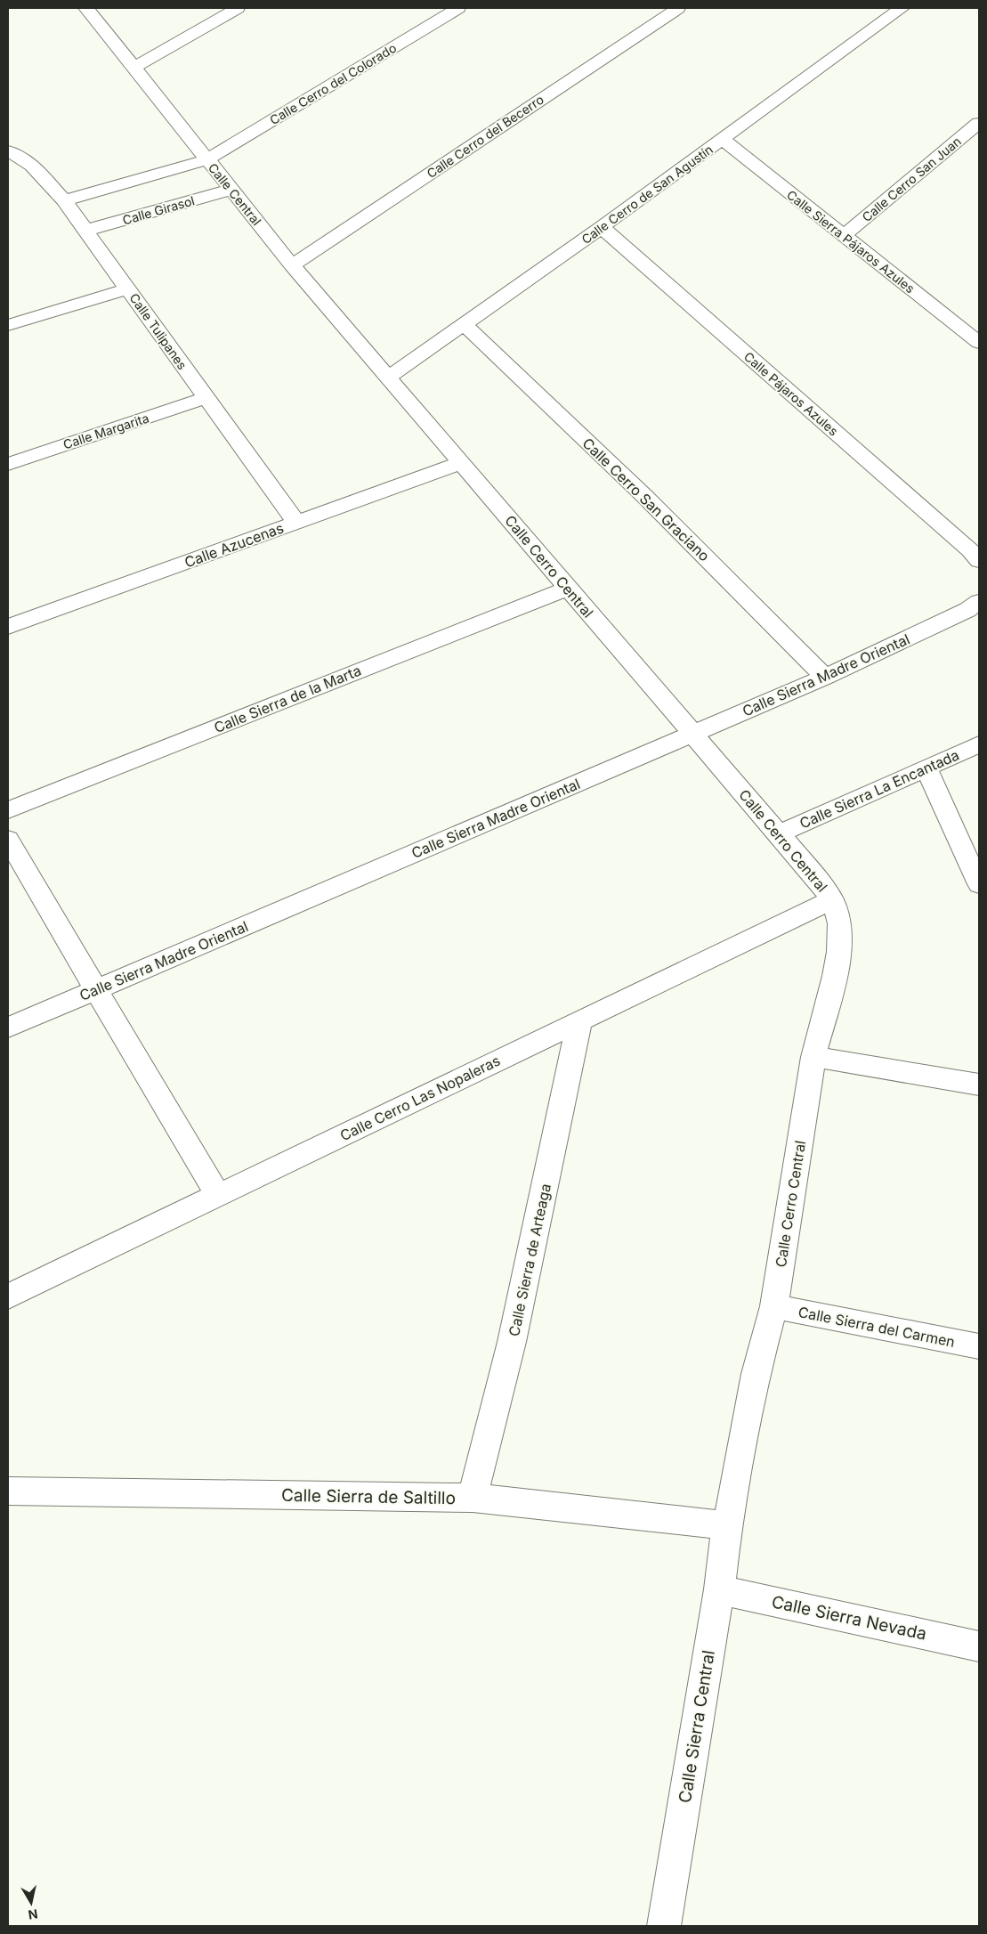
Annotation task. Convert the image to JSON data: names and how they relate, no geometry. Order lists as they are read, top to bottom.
{
  "streets": {
    "street": [
      "Calle Cerro del Colorado",
      "Calle Cerro del Becerro",
      "Calle Cerro San Juan",
      "Calle Central",
      "Calle Cerro de San Agustín",
      "Calle Girasol",
      "Calle Sierra Pájaros Azules",
      "Calle Tulipanes",
      "Calle Pájaros Azules",
      "Calle Margarita",
      "Calle Cerro San Graciano",
      "Calle Azucenas",
      "Calle Cerro Central",
      "Calle Sierra Madre Oriental",
      "Calle Sierra de la Marta",
      "Calle Sierra La Encantada",
      "Calle Cerro Las Nopaleras",
      "Calle Sierra de Arteaga",
      "Calle Sierra del Carmen",
      "Calle Sierra de Saltillo",
      "Calle Sierra Nevada",
      "Calle Sierra Central"
    ]
  },
  "crossings": [
    ["Calle Cerro del Colorado", "Calle Central"],
    ["Calle Cerro del Becerro", "Calle Central"],
    ["Calle Cerro San Juan", "Calle Sierra Pájaros Azules"],
    ["Calle Central", "Calle Cerro de San Agustín"],
    ["Calle Central", "Calle Girasol"],
    ["Calle Central", "Calle Cerro Central"],
    ["Calle Cerro de San Agustín", "Calle Sierra Pájaros Azules"],
    ["Calle Cerro de San Agustín", "Calle Pájaros Azules"],
    ["Calle Cerro de San Agustín", "Calle Cerro San Graciano"],
    ["Calle Cerro de San Agustín", "Calle Cerro Central"],
    ["Calle Girasol", "Calle Tulipanes"],
    ["Calle Tulipanes", "Calle Margarita"],
    ["Calle Tulipanes", "Calle Azucenas"],
    ["Calle Cerro San Graciano", "Calle Sierra Madre Oriental"],
    ["Calle Azucenas", "Calle Cerro Central"],
    ["Calle Cerro Central", "Calle Sierra Madre Oriental"],
    ["Calle Cerro Central", "Calle Sierra de la Marta"],
    ["Calle Cerro Central", "Calle Sierra La Encantada"],
    ["Calle Cerro Central", "Calle Cerro Las Nopaleras"],
    ["Calle Cerro Central", "Calle Sierra del Carmen"],
    ["Calle Cerro Central", "Calle Sierra de Saltillo"],
    ["Calle Cerro Central", "Calle Sierra Central"],
    ["Calle Cerro Las Nopaleras", "Calle Sierra de Arteaga"],
    ["Calle Sierra de Arteaga", "Calle Sierra de Saltillo"],
    ["Calle Sierra de Saltillo", "Calle Sierra Central"],
    ["Calle Sierra Nevada", "Calle Sierra Central"]
  ],
  "north": "bottom"
}
